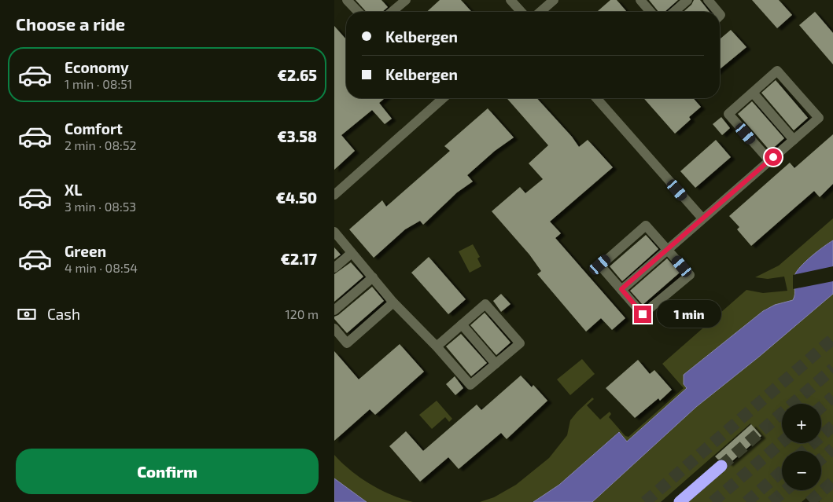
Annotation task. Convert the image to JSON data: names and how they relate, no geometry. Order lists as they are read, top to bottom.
{
  "page": {
    "heading": "Choose a ride",
    "banner": ["Kelbergen", "Kelbergen"],
    "list": [
      {
        "name": "Economy",
        "note": "1 min · 08:51",
        "value": "€2.65"
      },
      {
        "name": "Comfort",
        "note": "2 min · 08:52",
        "value": "€3.58"
      },
      {
        "name": "XL",
        "note": "3 min · 08:53",
        "value": "€4.50"
      },
      {
        "name": "Green",
        "note": "4 min · 08:54",
        "value": "€2.17"
      }
    ],
    "pay": ["Cash", "120 m"],
    "bubble": "1 min",
    "map_buttons": ["+", "−"],
    "buttons": "Confirm"
  }
}
